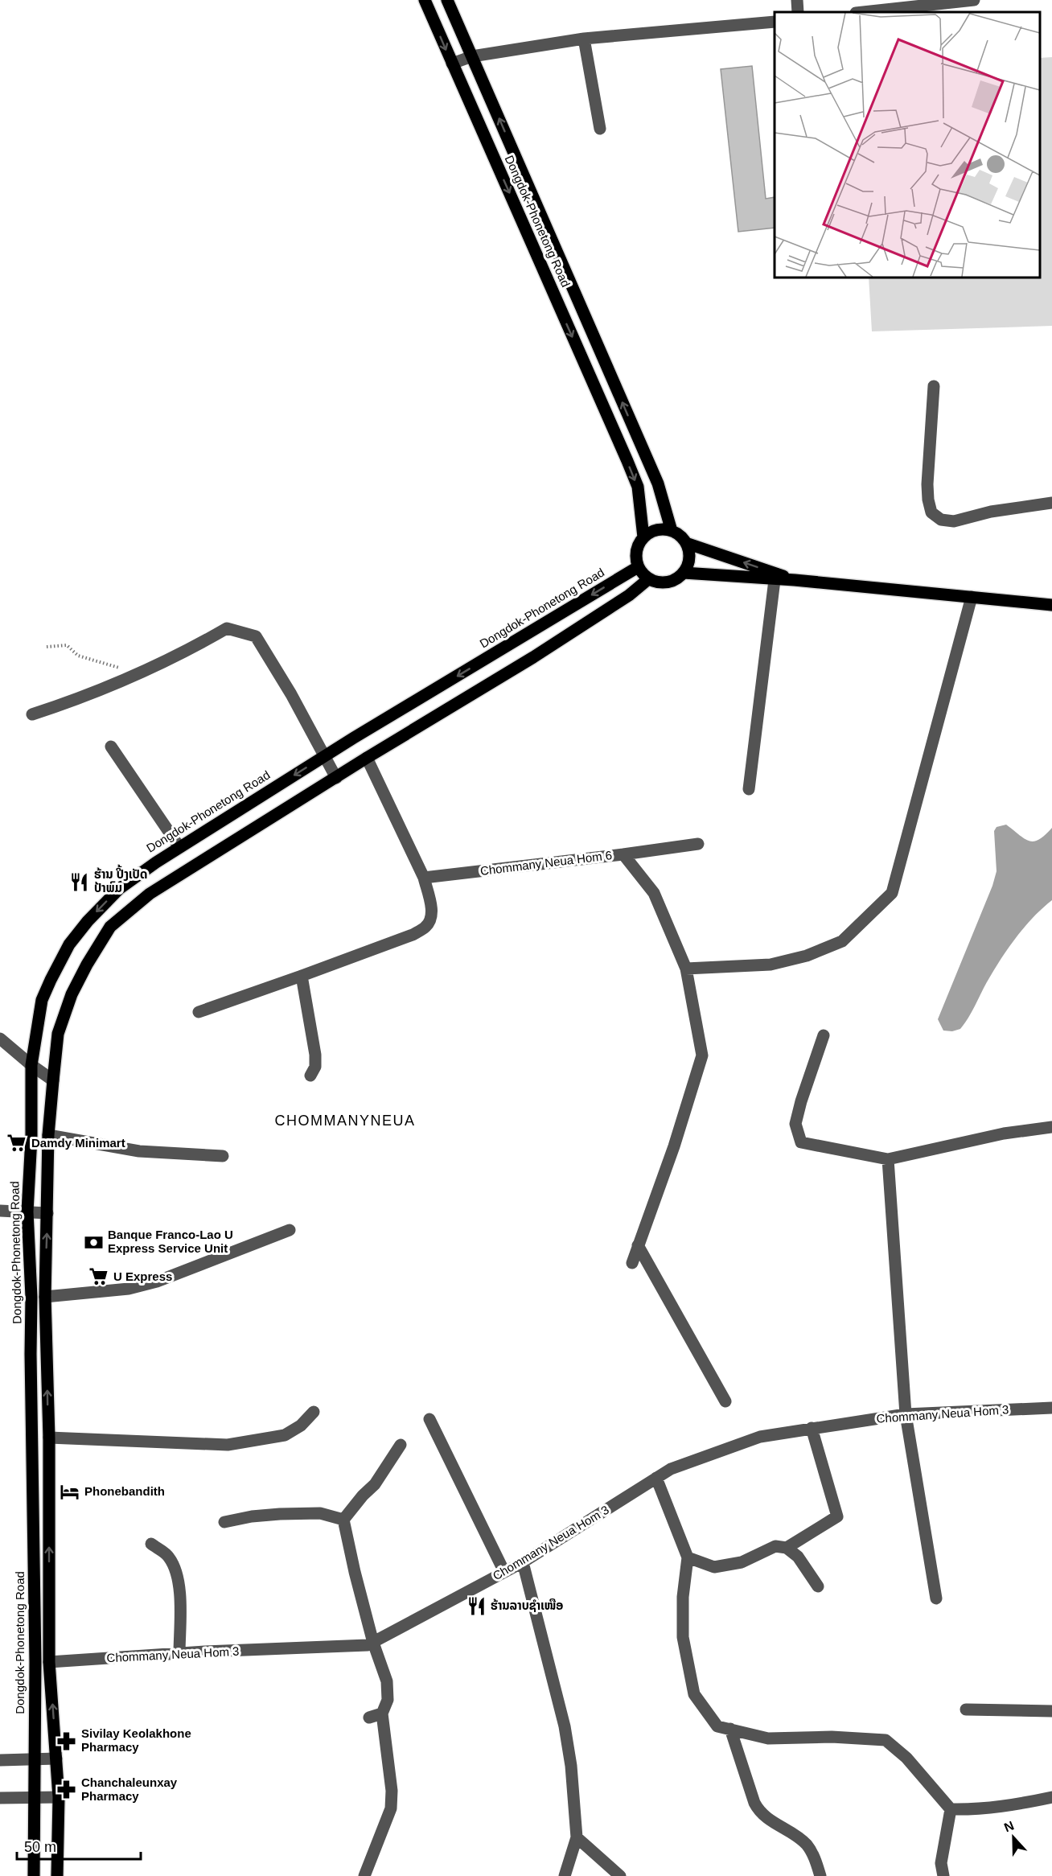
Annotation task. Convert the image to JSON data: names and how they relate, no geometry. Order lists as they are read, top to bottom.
{
  "streets": {
    "main road": ["Dongdok-Phonetong Road"],
    "street": ["Chommany Neua Hom 6", "Chommany Neua Hom 3"]
  },
  "districts": ["CHOMMANYNEUA"],
  "places": {
    "restaurant": ["ຮ້ານ ປີ້ງເປັດ ປ້າພົມ", "ຮ້ານລາບຊຳເໜືອ"],
    "supermarket": ["Damdy Minimart", "U Express"],
    "bank": ["Banque Franco-Lao U Express Service Unit"],
    "hotel": ["Phonebandith"],
    "pharmacy": ["Sivilay Keolakhone Pharmacy", "Chanchaleunxay Pharmacy"]
  },
  "scale_bar": "50 m",
  "north": "top"
}
